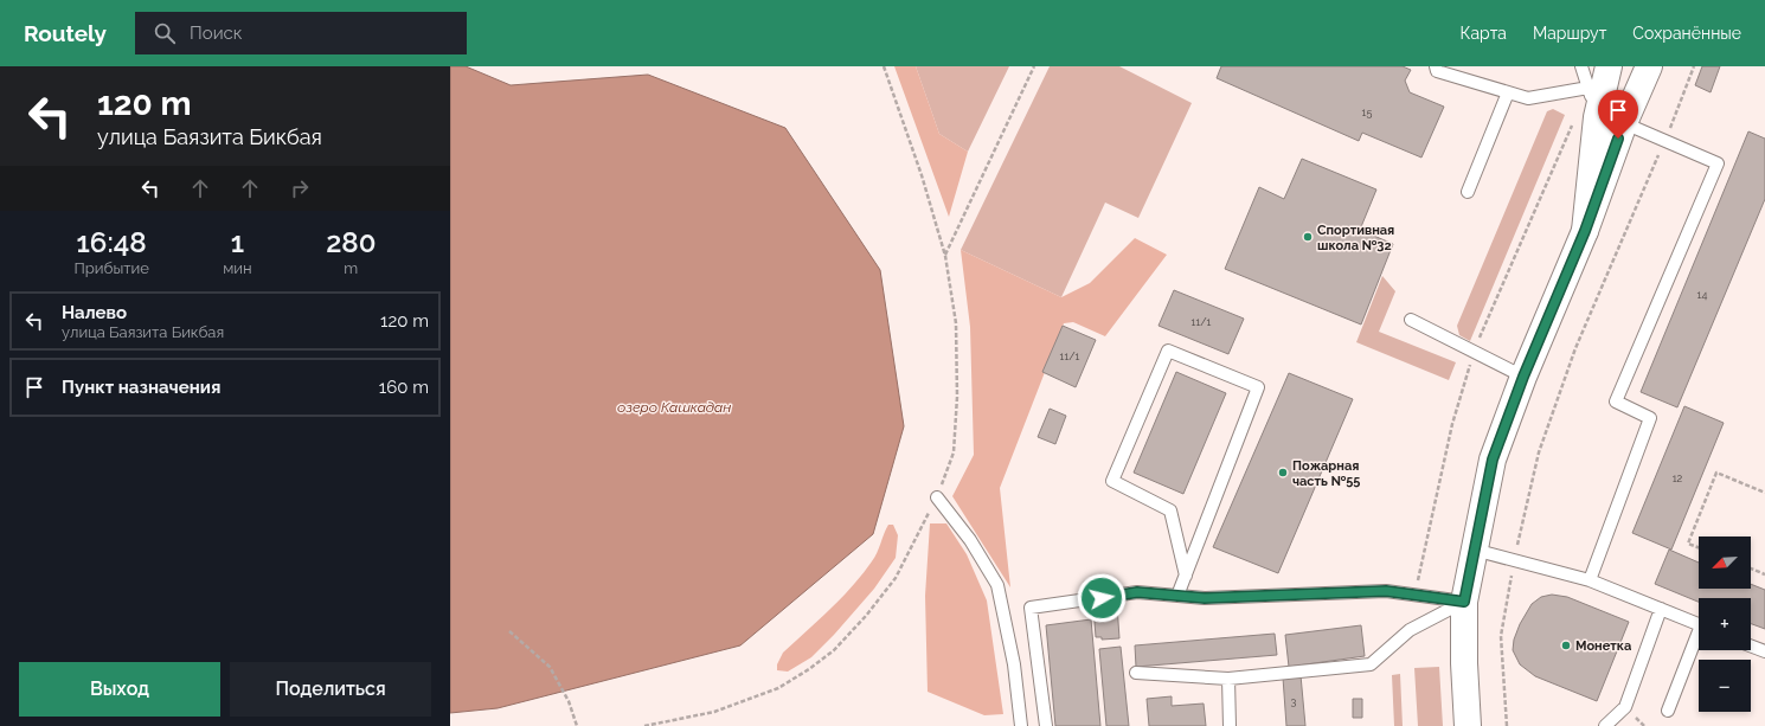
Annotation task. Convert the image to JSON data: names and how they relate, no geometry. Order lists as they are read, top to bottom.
{
  "water": ["озеро Кашкадан"],
  "places": ["Спортивная школа №32", "Пожарная часть №55", "Монетка"],
  "house_numbers": [
    "15",
    "14",
    "11/1",
    "11/1",
    "12",
    "3"
  ],
  "north": "bottom left",
  "page": {
    "header": "Routely",
    "search": "Поиск",
    "nav": ["Карта", "Маршрут", "Сохранённые"],
    "turn": ["120 m", "улица Баязита Бикбая"],
    "eta": [
      "16:48",
      "Прибытие",
      "1",
      "мин",
      "280",
      "m"
    ],
    "list": [
      {
        "name": "Налево",
        "note": "улица Баязита Бикбая",
        "value": "120 m"
      },
      {
        "name": "Пункт назначения",
        "value": "160 m"
      }
    ],
    "map_buttons": ["+", "−"],
    "buttons": ["Выход", "Поделиться"]
  }
}
